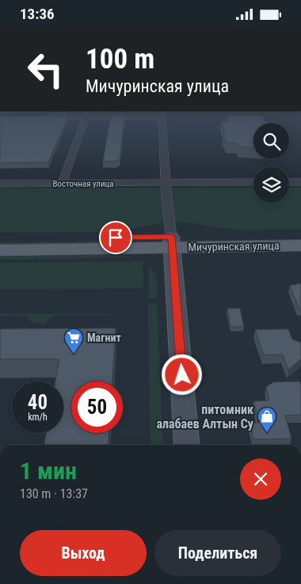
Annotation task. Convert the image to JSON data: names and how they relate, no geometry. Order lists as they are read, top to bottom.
{
  "streets": {
    "main road": ["Мичуринская улица"],
    "street": ["Восточная улица"]
  },
  "places": {
    "supermarket": ["Магнит"],
    "shop": ["питомник алабаев Алтын Су"]
  },
  "page": {
    "status": "13:36",
    "turn": ["100 m", "Мичуринская улица"],
    "speed": "40 km/h",
    "limit": "50",
    "heading": ["1 мин", "130 m · 13:37"],
    "buttons": ["Выход", "Поделиться"]
  }
}
